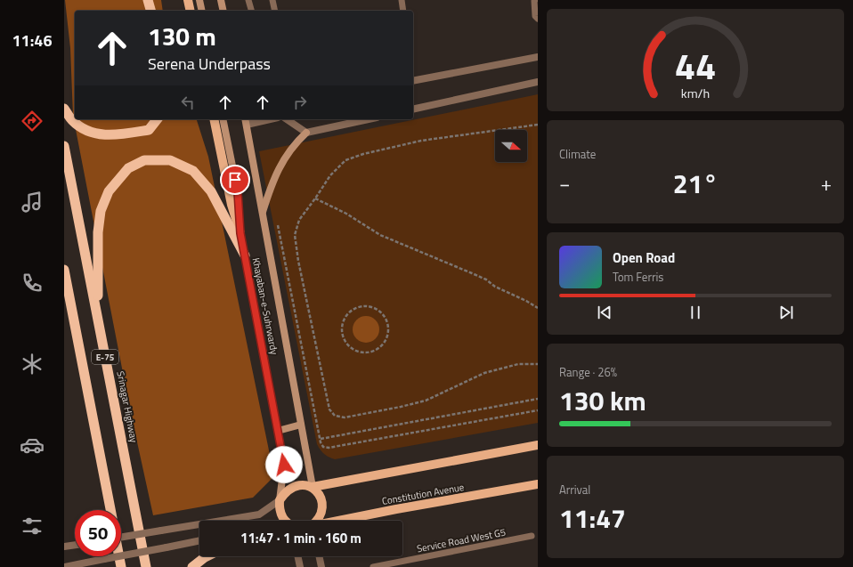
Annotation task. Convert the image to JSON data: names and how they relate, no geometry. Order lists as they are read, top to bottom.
{
  "streets": {
    "highway": ["E-75", "Srinagar Highway"],
    "main road": ["Khayaban-e-Suhrwardy", "Constitution Avenue"],
    "lane": ["Service Road West G5"]
  },
  "north": "right",
  "page": {
    "tabs": "11:46",
    "turn": ["130 m", "Serena Underpass"],
    "tile": [
      "Climate",
      ["Range · 26%", "130 km"],
      ["Arrival", "11:47"]
    ],
    "heat": ["−", "21°", "+"],
    "song": ["Open Road", "Tom Ferris"],
    "limit": "50",
    "trip": "11:47 · 1 min · 160 m",
    "gauge": ["44", "km/h"]
  }
}
